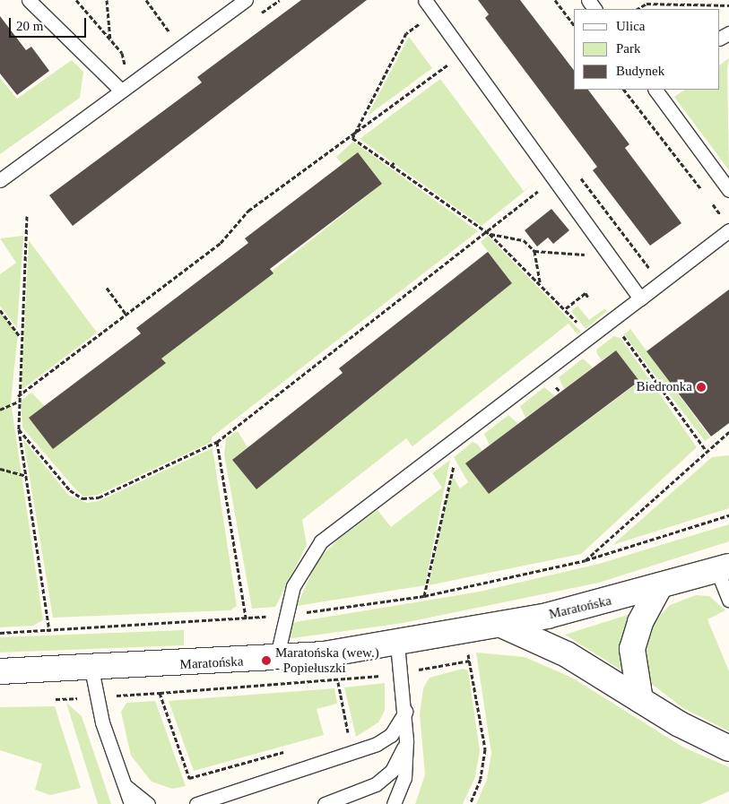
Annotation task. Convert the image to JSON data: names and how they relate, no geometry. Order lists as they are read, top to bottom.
{
  "streets": {
    "street": ["Maratońska"]
  },
  "places": ["Biedronka", "Maratońska (wew.) - Popiełuszki"],
  "legend": ["Ulica", "Park", "Budynek"],
  "scale_bar": "20 m"
}
